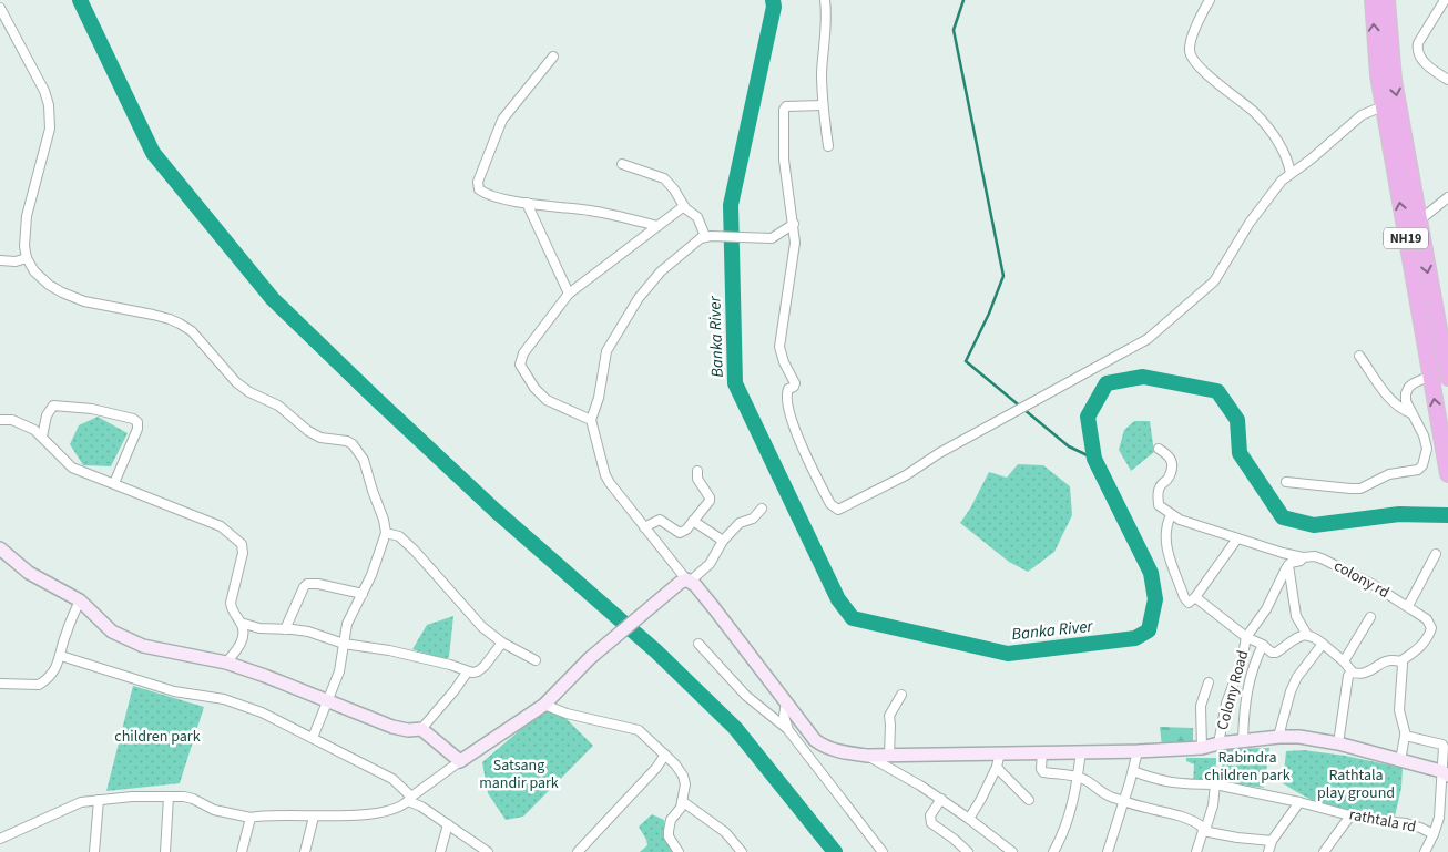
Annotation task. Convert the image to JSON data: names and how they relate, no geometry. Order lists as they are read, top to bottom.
{
  "streets": {
    "highway": ["NH19"],
    "street": ["colony rd", "Colony Road", "rathtala rd"]
  },
  "water": ["Banka River"],
  "parks": [
    "children park",
    "Rabindra children park",
    "Satsang mandir park",
    "Rathtala play ground"
  ]
}
